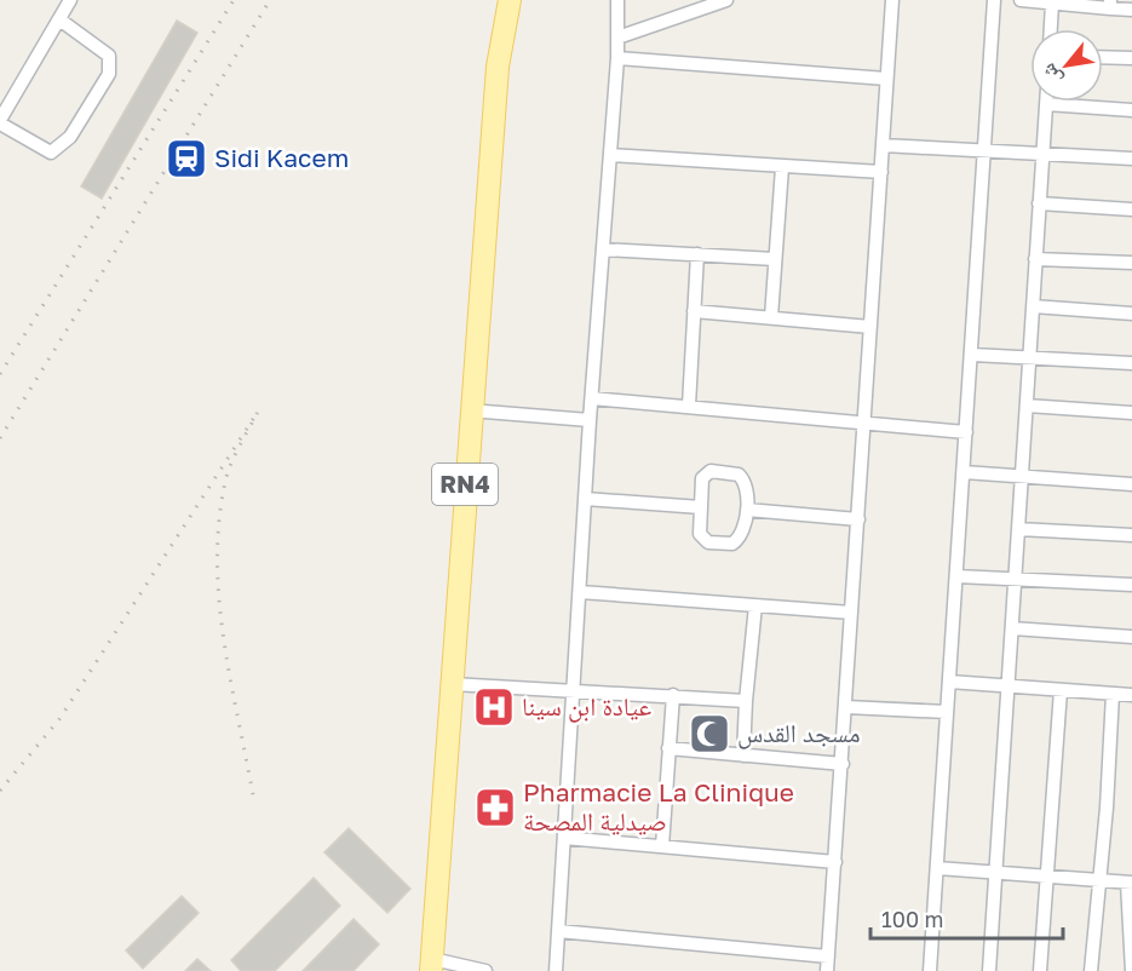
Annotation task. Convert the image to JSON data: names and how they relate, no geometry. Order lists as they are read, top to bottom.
{
  "streets": {
    "main road": ["RN4"]
  },
  "places": {
    "station": ["Sidi Kacem"],
    "hospital": ["عيادة ابن سينا"],
    "mosque": ["مسجد القدس"],
    "pharmacy": ["Pharmacie La Clinique صيدلية المصحة"]
  },
  "scale_bar": "100 m",
  "north": "bottom left"
}
